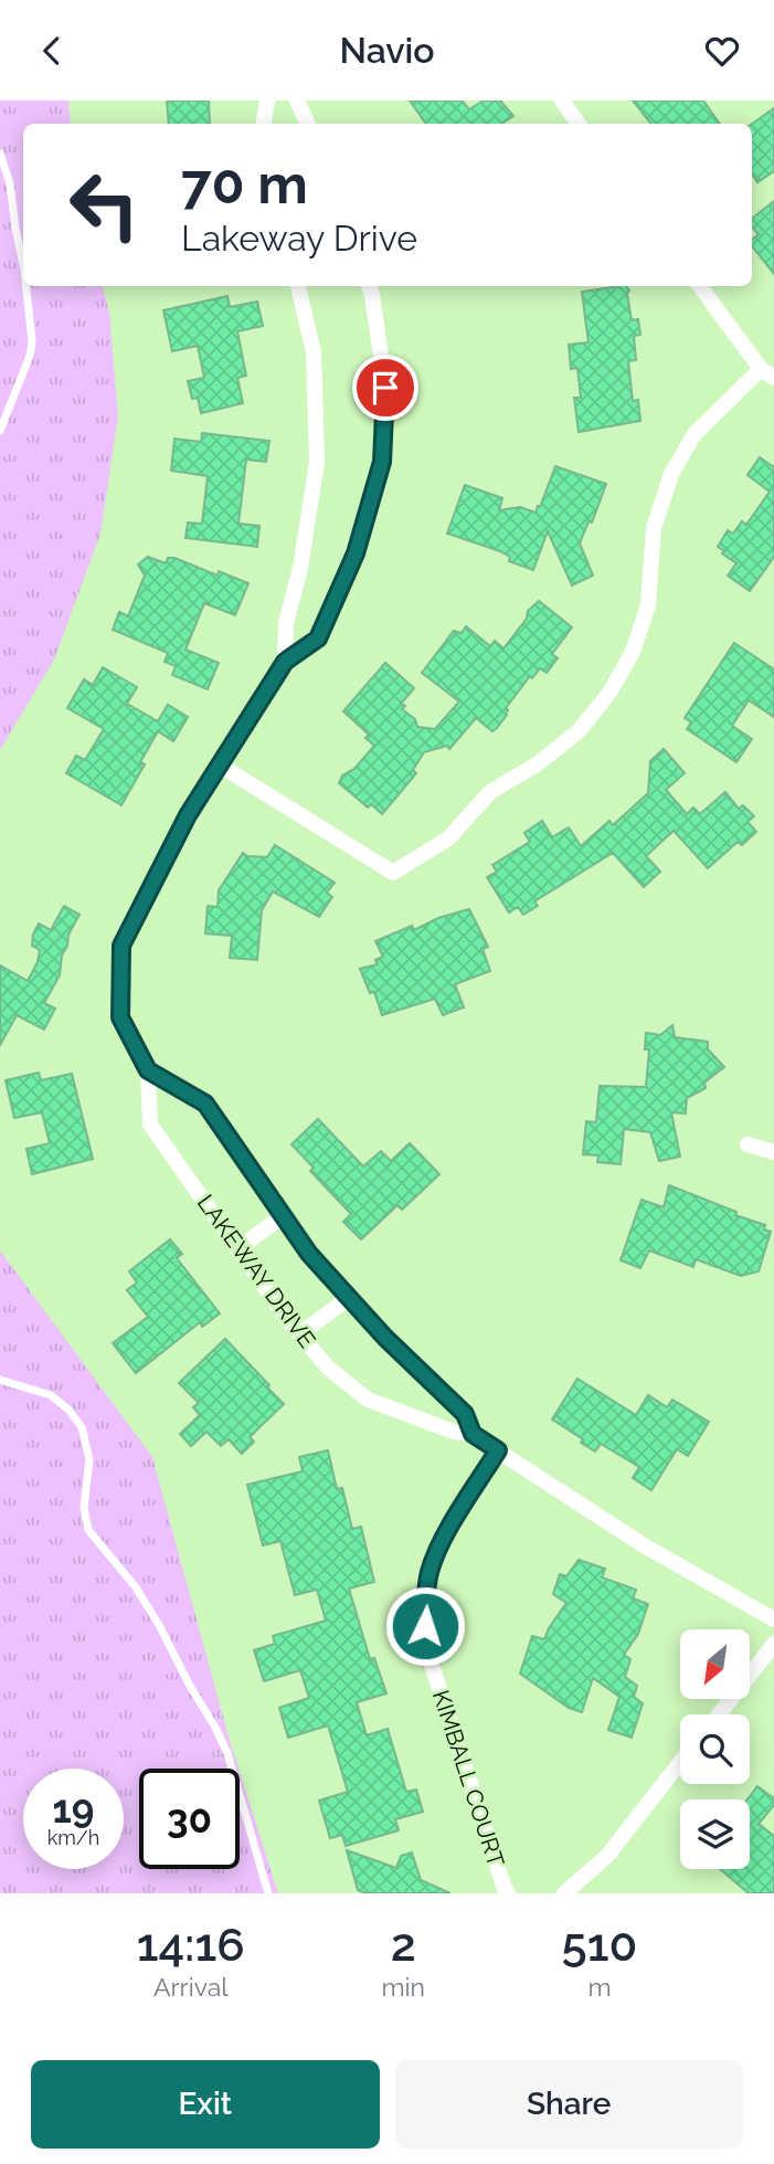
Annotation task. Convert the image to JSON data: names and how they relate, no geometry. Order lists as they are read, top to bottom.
{
  "streets": {
    "street": ["LAKEWAY DRIVE", "KIMBALL COURT"]
  },
  "crossings": [
    ["LAKEWAY DRIVE", "KIMBALL COURT"]
  ],
  "north": "bottom left",
  "page": {
    "header": "Navio",
    "turn": ["70 m", "Lakeway Drive"],
    "speed": "19 km/h",
    "limit": "30",
    "eta": [
      "14:16",
      "Arrival",
      "2",
      "min",
      "510",
      "m"
    ],
    "buttons": ["Exit", "Share"]
  }
}
